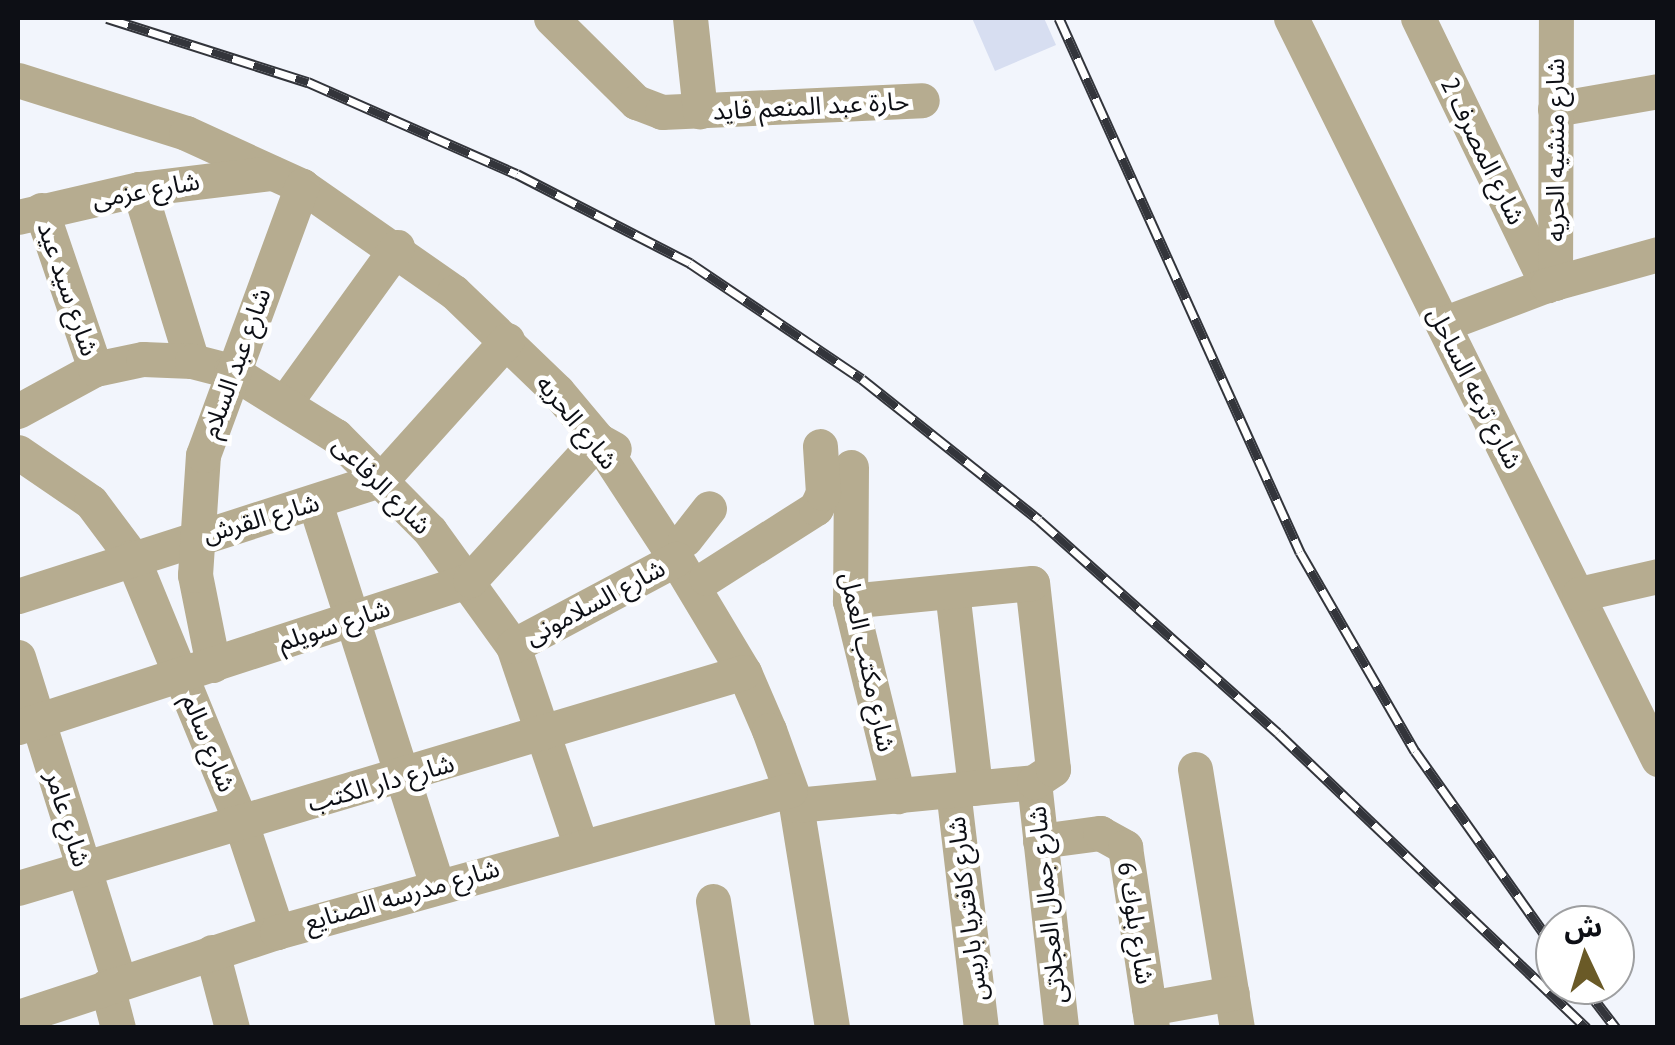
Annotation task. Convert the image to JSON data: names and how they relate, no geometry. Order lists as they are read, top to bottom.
{
  "streets": {
    "street": [
      "حارة عبد المنعم فايد",
      "شارع منشيه الحريه",
      "شارع المصرف 2",
      "شارع عزمى",
      "شارع سيد عيد",
      "شارع عبد السلام",
      "شارع ترعه الساحل",
      "شارع الحريه",
      "شارع الرفاعى",
      "شارع القرش",
      "شارع السلامونى",
      "شارع سويلم",
      "شارع مكتب العمل",
      "شارع سالم",
      "شارع دار الكتب",
      "شارع عامر",
      "شارع مدرسه الصنايع",
      "شارع جمال العجلاتى",
      "شارع كافتريا باريس",
      "شارع بلوك 6"
    ]
  },
  "crossings": [
    ["شارع منشيه الحريه", "شارع المصرف 2"],
    ["شارع عزمى", "شارع سيد عيد"],
    ["شارع عزمى", "شارع عبد السلام"],
    ["شارع عزمى", "شارع الحريه"],
    ["شارع سيد عيد", "شارع الرفاعى"],
    ["شارع عبد السلام", "شارع الحريه"],
    ["شارع عبد السلام", "شارع الرفاعى"],
    ["شارع عبد السلام", "شارع القرش"],
    ["شارع عبد السلام", "شارع سويلم"],
    ["شارع عبد السلام", "شارع سالم"],
    ["شارع الحريه", "شارع القرش"],
    ["شارع الحريه", "شارع السلامونى"],
    ["شارع الحريه", "شارع سويلم"],
    ["شارع الحريه", "شارع دار الكتب"],
    ["شارع الحريه", "شارع مدرسه الصنايع"],
    ["شارع الرفاعى", "شارع القرش"],
    ["شارع الرفاعى", "شارع السلامونى"],
    ["شارع الرفاعى", "شارع سويلم"],
    ["شارع الرفاعى", "شارع دار الكتب"],
    ["شارع الرفاعى", "شارع مدرسه الصنايع"],
    ["شارع القرش", "شارع سالم"],
    ["شارع سويلم", "شارع سالم"],
    ["شارع سويلم", "شارع عامر"],
    ["شارع مكتب العمل", "شارع مدرسه الصنايع"],
    ["شارع سالم", "شارع دار الكتب"],
    ["شارع سالم", "شارع مدرسه الصنايع"],
    ["شارع دار الكتب", "شارع عامر"],
    ["شارع عامر", "شارع مدرسه الصنايع"],
    ["شارع مدرسه الصنايع", "شارع جمال العجلاتى"],
    ["شارع مدرسه الصنايع", "شارع كافتريا باريس"],
    ["شارع جمال العجلاتى", "شارع بلوك 6"]
  ],
  "north": "top"
}
